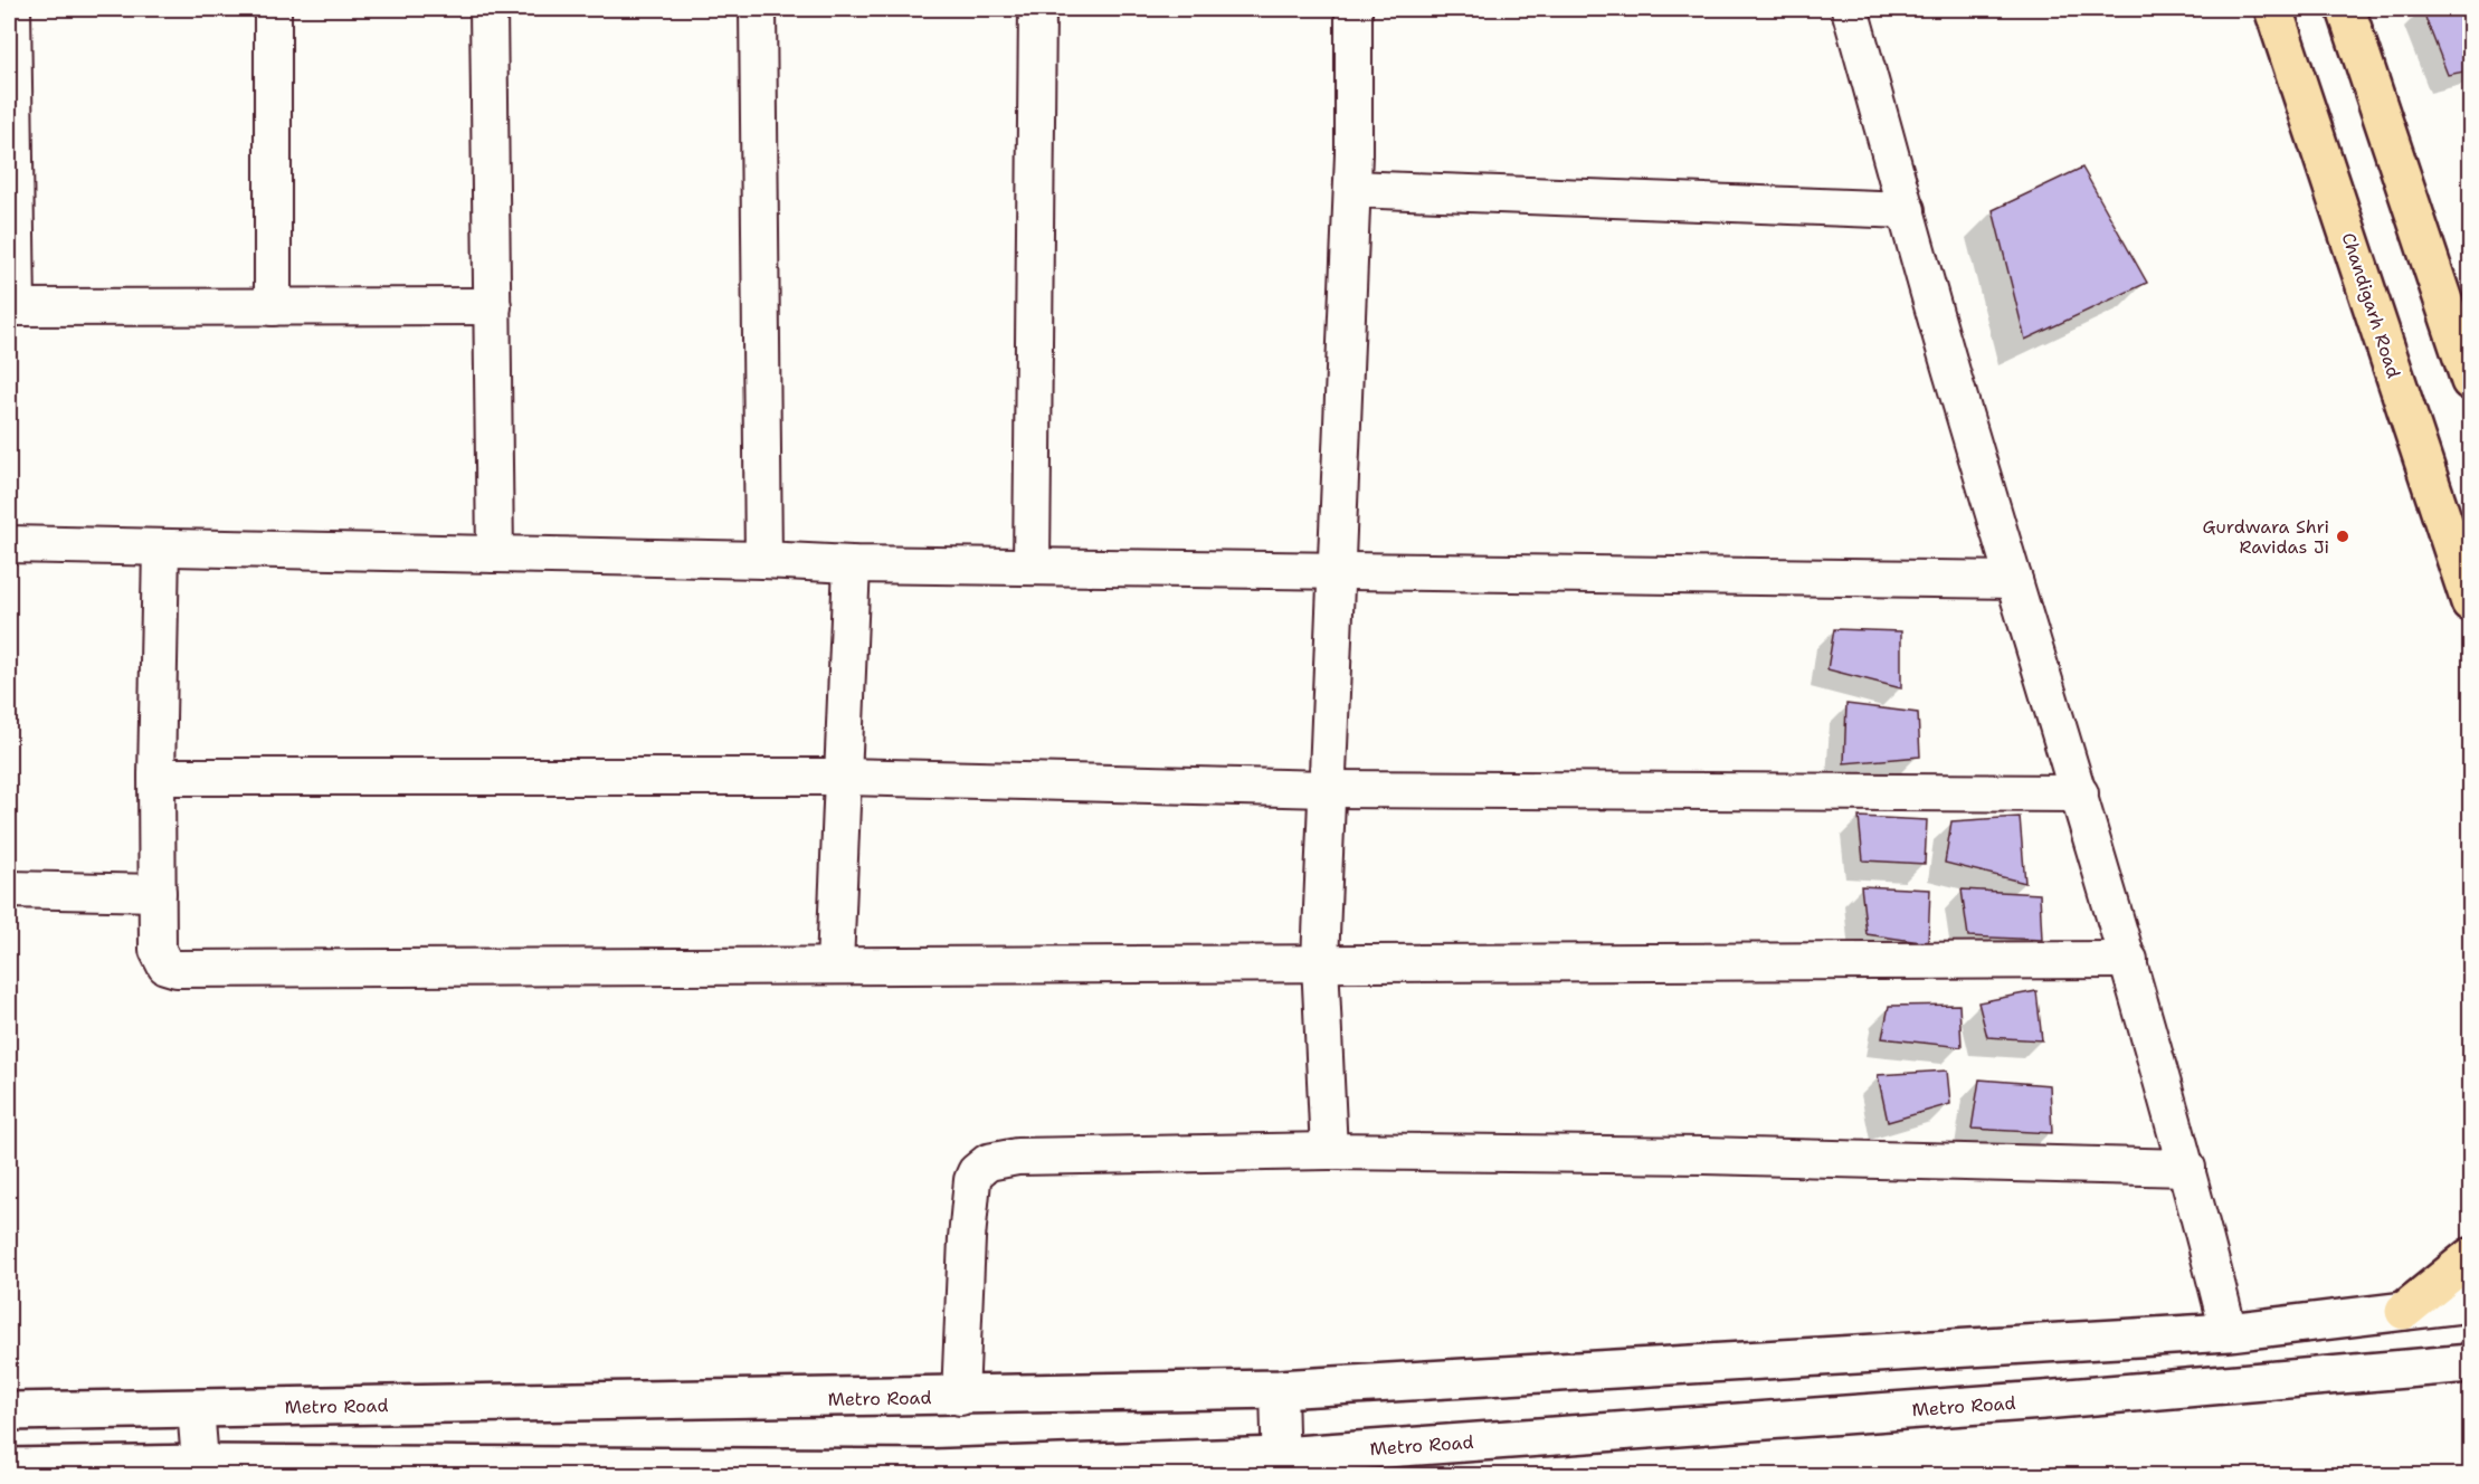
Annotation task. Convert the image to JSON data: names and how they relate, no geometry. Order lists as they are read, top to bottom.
{
  "streets": {
    "main road": ["Chandigarh Road"],
    "street": ["Metro Road"]
  },
  "places": ["Gurdwara Shri Ravidas Ji"]
}
